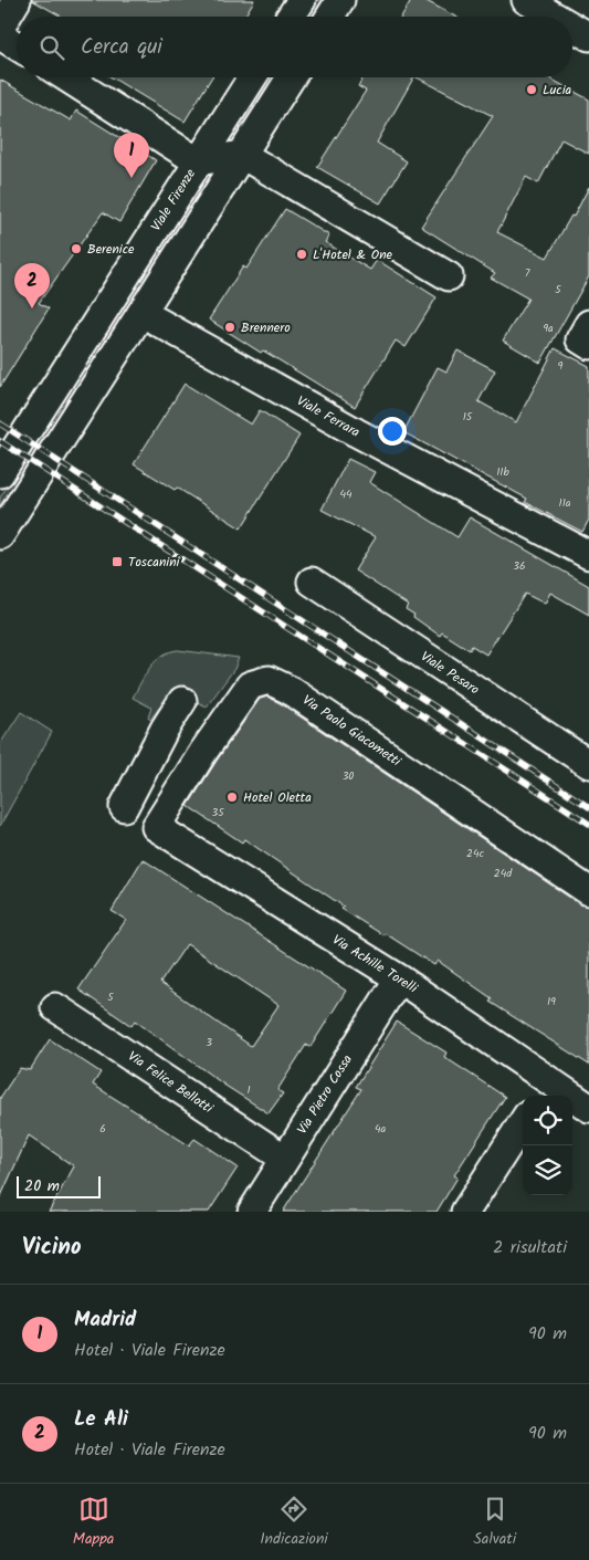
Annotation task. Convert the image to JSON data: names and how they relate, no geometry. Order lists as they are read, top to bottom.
{
  "streets": {
    "street": [
      "Viale Firenze",
      "Viale Ferrara",
      "Viale Pesaro",
      "Via Paolo Giacometti",
      "Via Achille Torelli",
      "Via Felice Bellotti",
      "Via Pietro Cossa"
    ]
  },
  "crossings": [
    ["Via Paolo Giacometti", "Via Achille Torelli"],
    ["Via Achille Torelli", "Via Pietro Cossa"],
    ["Via Felice Bellotti", "Via Pietro Cossa"]
  ],
  "places": {
    "other": [
      "Lucia",
      "Berenice",
      "L'Hotel & One",
      "Brennero",
      "Hotel Oletta"
    ],
    "transit": ["Toscanini"]
  },
  "house_numbers": [
    "7",
    "5",
    "9a",
    "9",
    "15",
    "11b",
    "44",
    "11a",
    "36",
    "30",
    "35",
    "24c",
    "24d",
    "5",
    "19",
    "3",
    "1",
    "6",
    "4a"
  ],
  "scale_bar": "20 m",
  "page": {
    "search": "Cerca qui",
    "pins": ["1", "2"],
    "scale": "20 m",
    "heading": ["Vicino", "2 risultati"],
    "list": [
      {
        "mark": "1",
        "name": "Madrid",
        "note": "Hotel · Viale Firenze",
        "value": "90 m"
      },
      {
        "mark": "2",
        "name": "Le Ali",
        "note": "Hotel · Viale Firenze",
        "value": "90 m"
      }
    ],
    "nav": ["Mappa", "Indicazioni", "Salvati"]
  }
}
